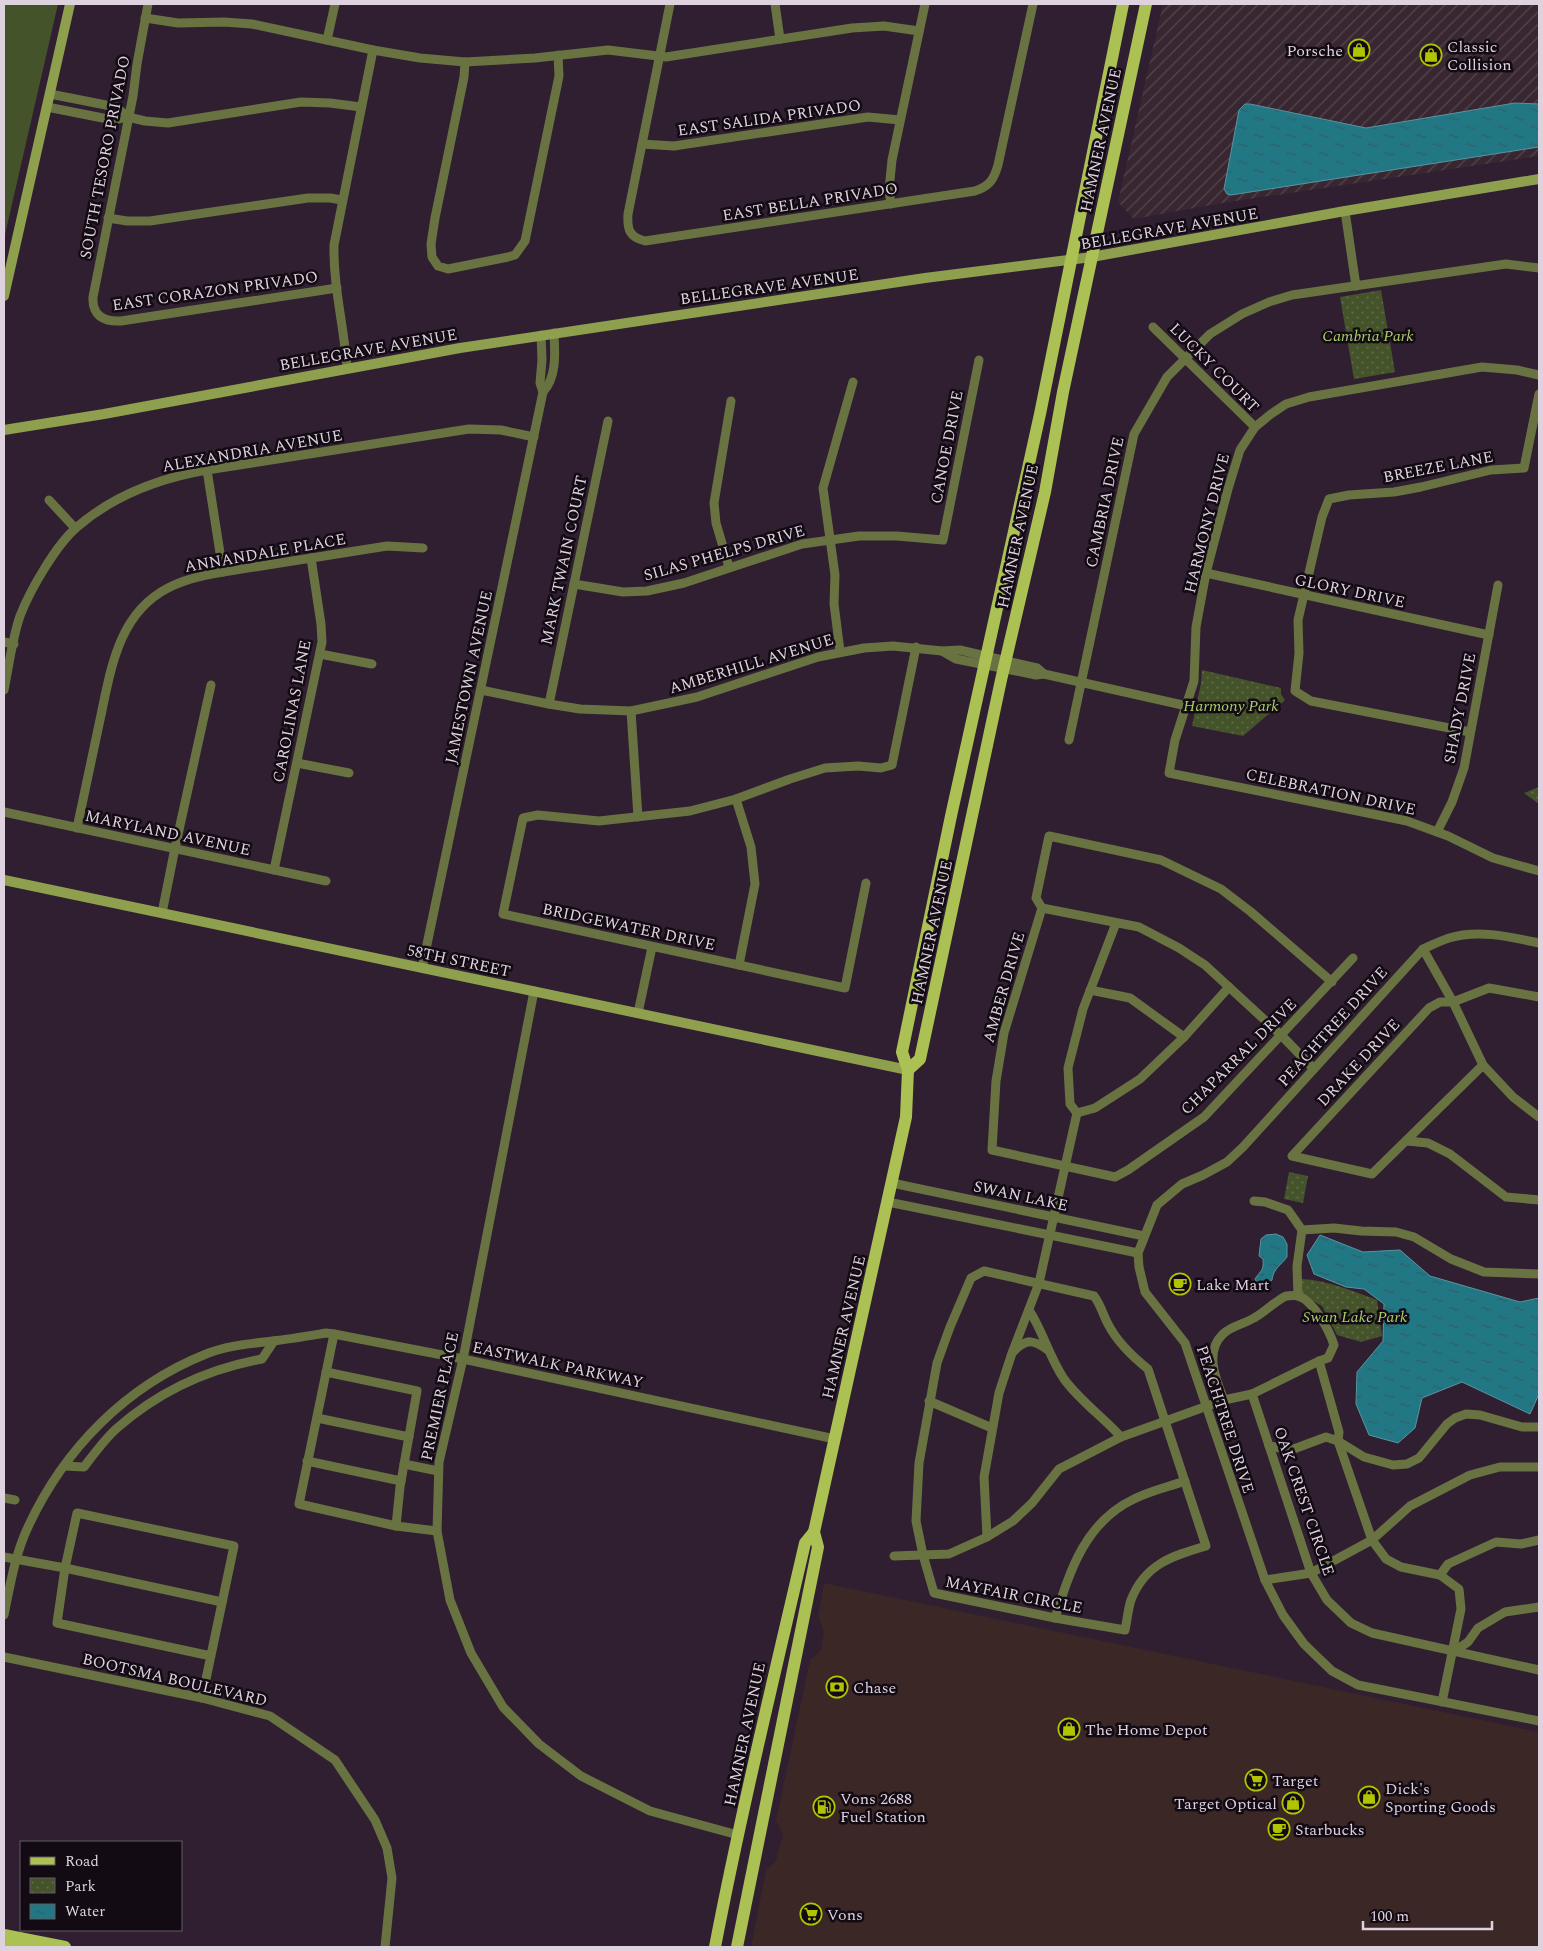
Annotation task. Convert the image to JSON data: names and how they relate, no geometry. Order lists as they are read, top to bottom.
{
  "streets": {
    "main road": ["HAMNER AVENUE", "BELLEGRAVE AVENUE", "58TH STREET"],
    "street": [
      "EAST SALIDA PRIVADO",
      "SOUTH TESORO PRIVADO",
      "EAST BELLA PRIVADO",
      "EAST CORAZON PRIVADO",
      "LUCKY COURT",
      "CANOE DRIVE",
      "ALEXANDRIA AVENUE",
      "BREEZE LANE",
      "CAMBRIA DRIVE",
      "HARMONY DRIVE",
      "ANNANDALE PLACE",
      "SILAS PHELPS DRIVE",
      "MARK TWAIN COURT",
      "GLORY DRIVE",
      "AMBERHILL AVENUE",
      "JAMESTOWN AVENUE",
      "SHADY DRIVE",
      "CAROLINAS LANE",
      "CELEBRATION DRIVE",
      "MARYLAND AVENUE",
      "BRIDGEWATER DRIVE",
      "AMBER DRIVE",
      "PEACHTREE DRIVE",
      "CHAPARRAL DRIVE",
      "DRAKE DRIVE",
      "SWAN LAKE",
      "EASTWALK PARKWAY",
      "PREMIER PLACE",
      "OAK CREST CIRCLE",
      "MAYFAIR CIRCLE",
      "BOOTSMA BOULEVARD"
    ]
  },
  "crossings": [
    ["EAST SALIDA PRIVADO", "EAST BELLA PRIVADO"],
    ["HAMNER AVENUE", "BELLEGRAVE AVENUE"],
    ["HAMNER AVENUE", "AMBERHILL AVENUE"],
    ["HAMNER AVENUE", "58TH STREET"],
    ["HAMNER AVENUE", "SWAN LAKE"],
    ["HAMNER AVENUE", "EASTWALK PARKWAY"],
    ["HAMNER AVENUE", "PREMIER PLACE"],
    ["SOUTH TESORO PRIVADO", "EAST CORAZON PRIVADO"],
    ["BELLEGRAVE AVENUE", "JAMESTOWN AVENUE"],
    ["LUCKY COURT", "CAMBRIA DRIVE"],
    ["LUCKY COURT", "HARMONY DRIVE"],
    ["CANOE DRIVE", "SILAS PHELPS DRIVE"],
    ["ALEXANDRIA AVENUE", "JAMESTOWN AVENUE"],
    ["BREEZE LANE", "GLORY DRIVE"],
    ["CAMBRIA DRIVE", "AMBERHILL AVENUE"],
    ["HARMONY DRIVE", "GLORY DRIVE"],
    ["HARMONY DRIVE", "AMBERHILL AVENUE"],
    ["HARMONY DRIVE", "CELEBRATION DRIVE"],
    ["ANNANDALE PLACE", "CAROLINAS LANE"],
    ["ANNANDALE PLACE", "MARYLAND AVENUE"],
    ["SILAS PHELPS DRIVE", "MARK TWAIN COURT"],
    ["MARK TWAIN COURT", "AMBERHILL AVENUE"],
    ["GLORY DRIVE", "SHADY DRIVE"],
    ["AMBERHILL AVENUE", "JAMESTOWN AVENUE"],
    ["JAMESTOWN AVENUE", "58TH STREET"],
    ["SHADY DRIVE", "CELEBRATION DRIVE"],
    ["CAROLINAS LANE", "MARYLAND AVENUE"],
    ["58TH STREET", "PREMIER PLACE"],
    ["AMBER DRIVE", "CHAPARRAL DRIVE"],
    ["PEACHTREE DRIVE", "SWAN LAKE"],
    ["PEACHTREE DRIVE", "MAYFAIR CIRCLE"],
    ["EASTWALK PARKWAY", "PREMIER PLACE"],
    ["OAK CREST CIRCLE", "MAYFAIR CIRCLE"]
  ],
  "parks": ["Cambria Park", "Harmony Park", "Swan Lake Park"],
  "places": {
    "shop": [
      "Porsche",
      "Classic Collision",
      "The Home Depot",
      "Dick's Sporting Goods",
      "Target Optical"
    ],
    "cafe": ["Lake Mart", "Starbucks"],
    "bank": ["Chase"],
    "supermarket": ["Target", "Vons"],
    "fuel station": ["Vons 2688 Fuel Station"]
  },
  "legend": ["Road", "Park", "Water"],
  "scale_bar": "100 m"
}
